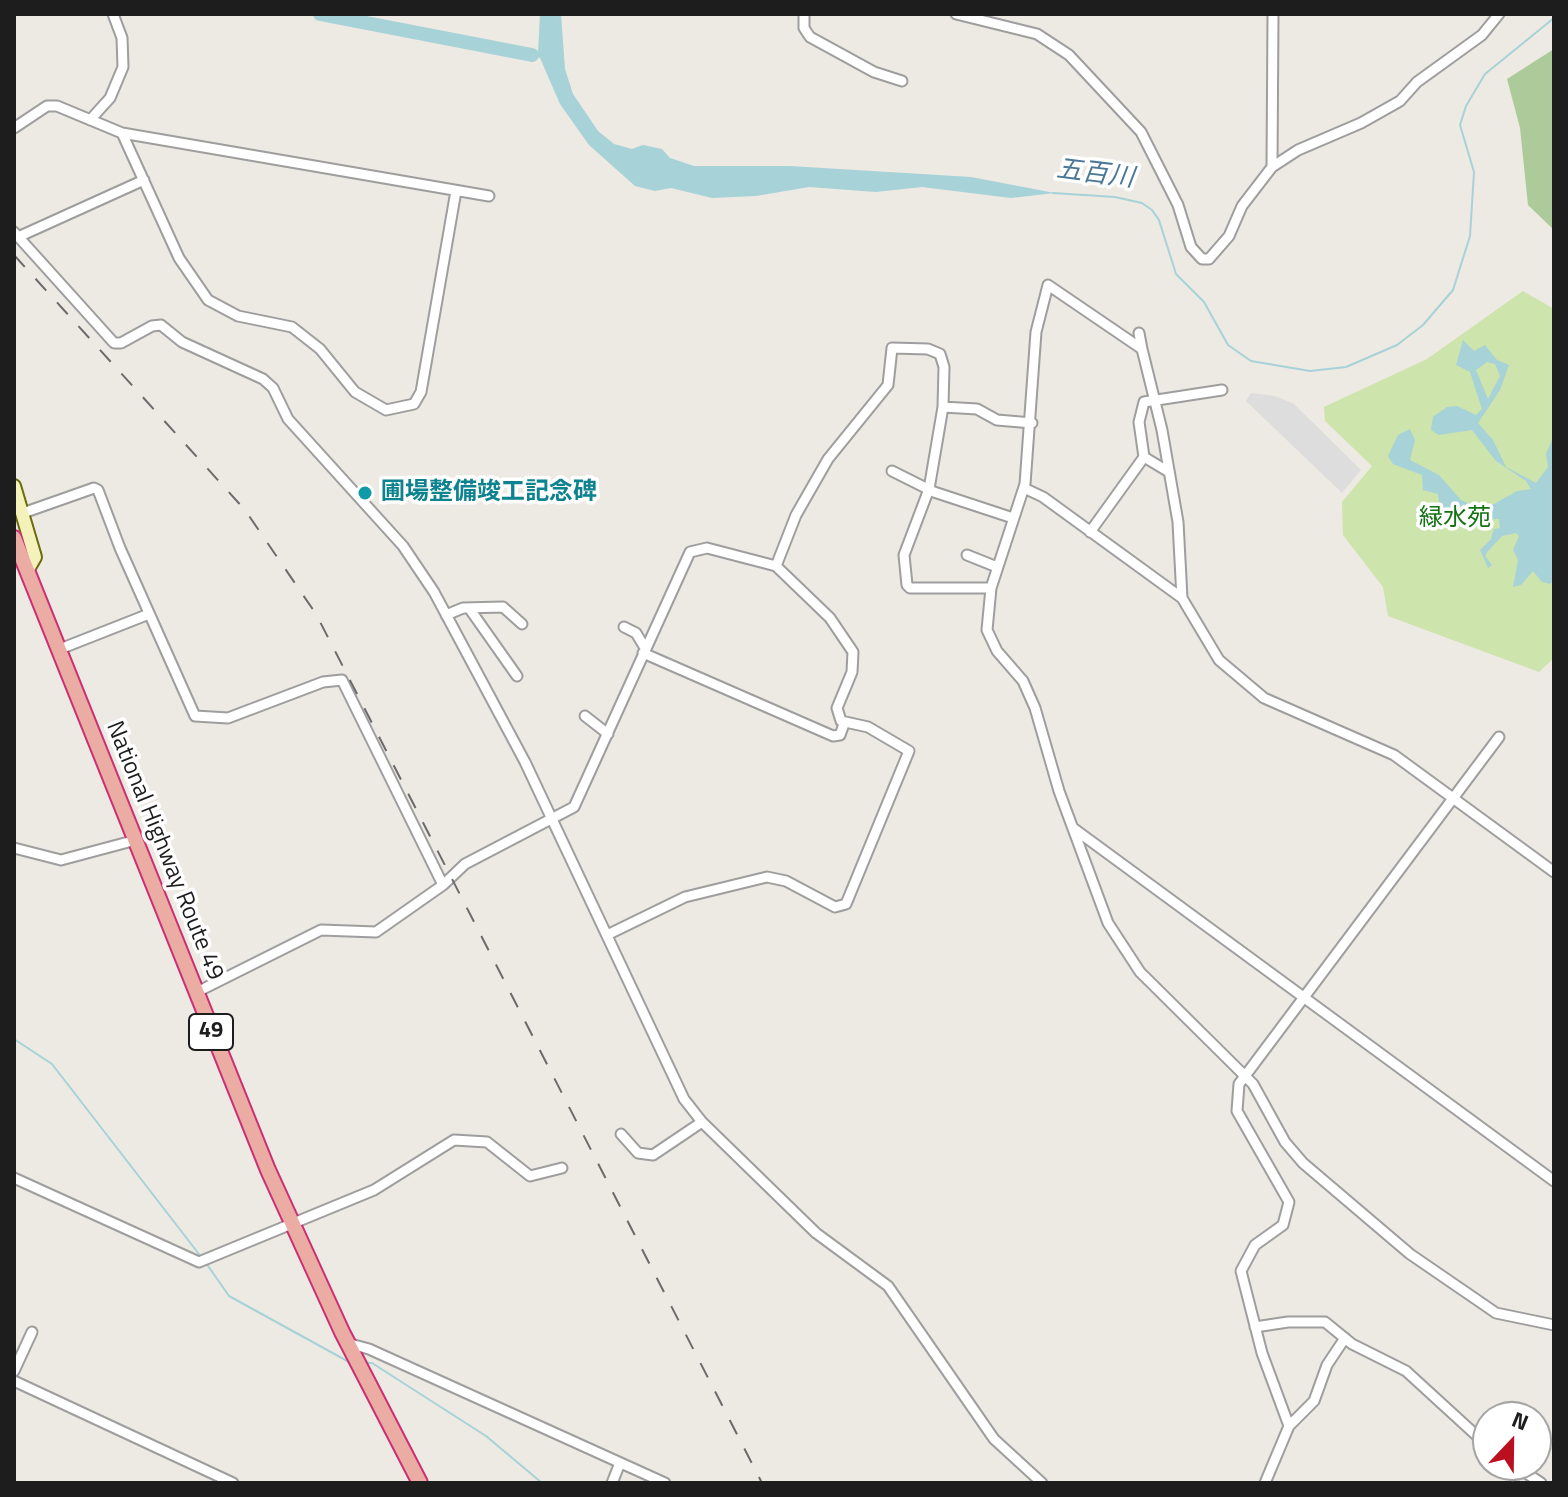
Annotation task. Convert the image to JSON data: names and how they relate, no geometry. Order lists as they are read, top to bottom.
{
  "streets": {
    "highway": ["National Highway Route 49", "49"]
  },
  "water": ["五百川"],
  "parks": ["緑水苑"],
  "places": ["圃場整備竣工記念碑"],
  "north": "top"
}
